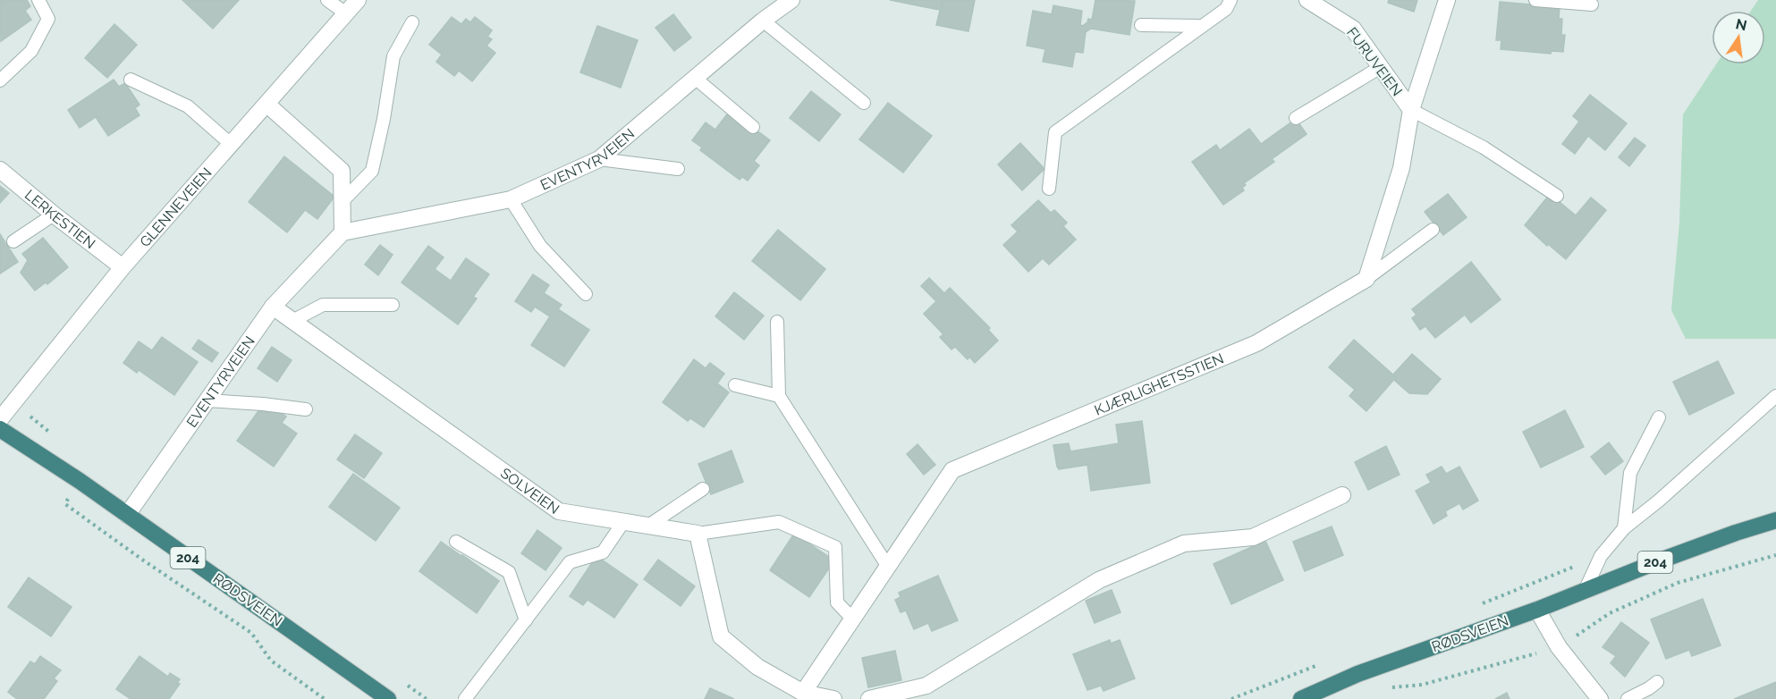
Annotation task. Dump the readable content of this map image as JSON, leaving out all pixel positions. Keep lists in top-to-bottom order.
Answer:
{
  "streets": {
    "highway": ["204", "RØDSVEIEN"],
    "street": [
      "FURUVEIEN",
      "EVENTYRVEIEN",
      "GLENNEVEIEN",
      "LERKESTIEN",
      "KJÆRLIGHETSSTIEN",
      "SOLVEIEN"
    ]
  },
  "crossings": [
    ["EVENTYRVEIEN", "SOLVEIEN"],
    ["EVENTYRVEIEN", "RØDSVEIEN"],
    ["GLENNEVEIEN", "LERKESTIEN"],
    ["204", "RØDSVEIEN"]
  ],
  "north": "top"
}
